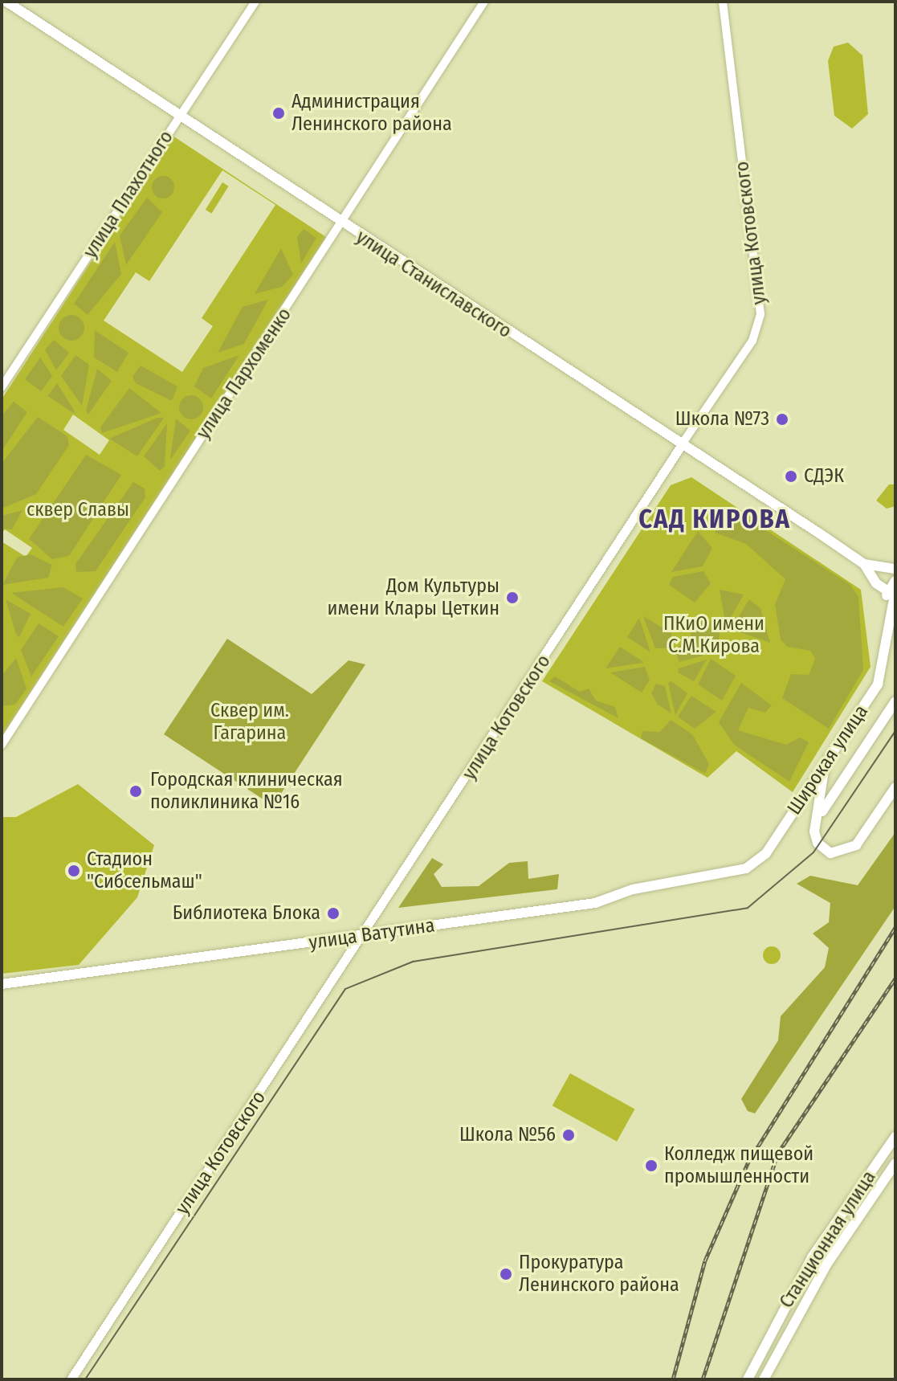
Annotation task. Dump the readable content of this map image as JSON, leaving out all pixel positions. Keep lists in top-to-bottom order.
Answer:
{
  "streets": {
    "main road": [
      "улица Котовского",
      "улица Станиславского",
      "Широкая улица",
      "улица Ватутина",
      "Станционная улица"
    ],
    "street": ["улица Плахотного", "улица Пархоменко"]
  },
  "crossings": [
    ["улица Плахотного", "улица Станиславского"],
    ["улица Котовского", "улица Станиславского"],
    ["улица Котовского", "улица Ватутина"],
    ["улица Станиславского", "улица Пархоменко"],
    ["Широкая улица", "улица Ватутина"]
  ],
  "districts": ["САД КИРОВА"],
  "parks": ["сквер Славы", "ПКиО имени С.М.Кирова", "Сквер им. Гагарина"],
  "places": [
    "Администрация Ленинского района",
    "Школа №73",
    "СДЭК",
    "Дом Культуры имени Клары Цеткин",
    "Городская клиническая поликлиника №16",
    "Стадион \"Сибсельмаш\"",
    "Библиотека Блока",
    "Школа №56",
    "Колледж пищевой промышленности",
    "Прокуратура Ленинского района"
  ]
}
